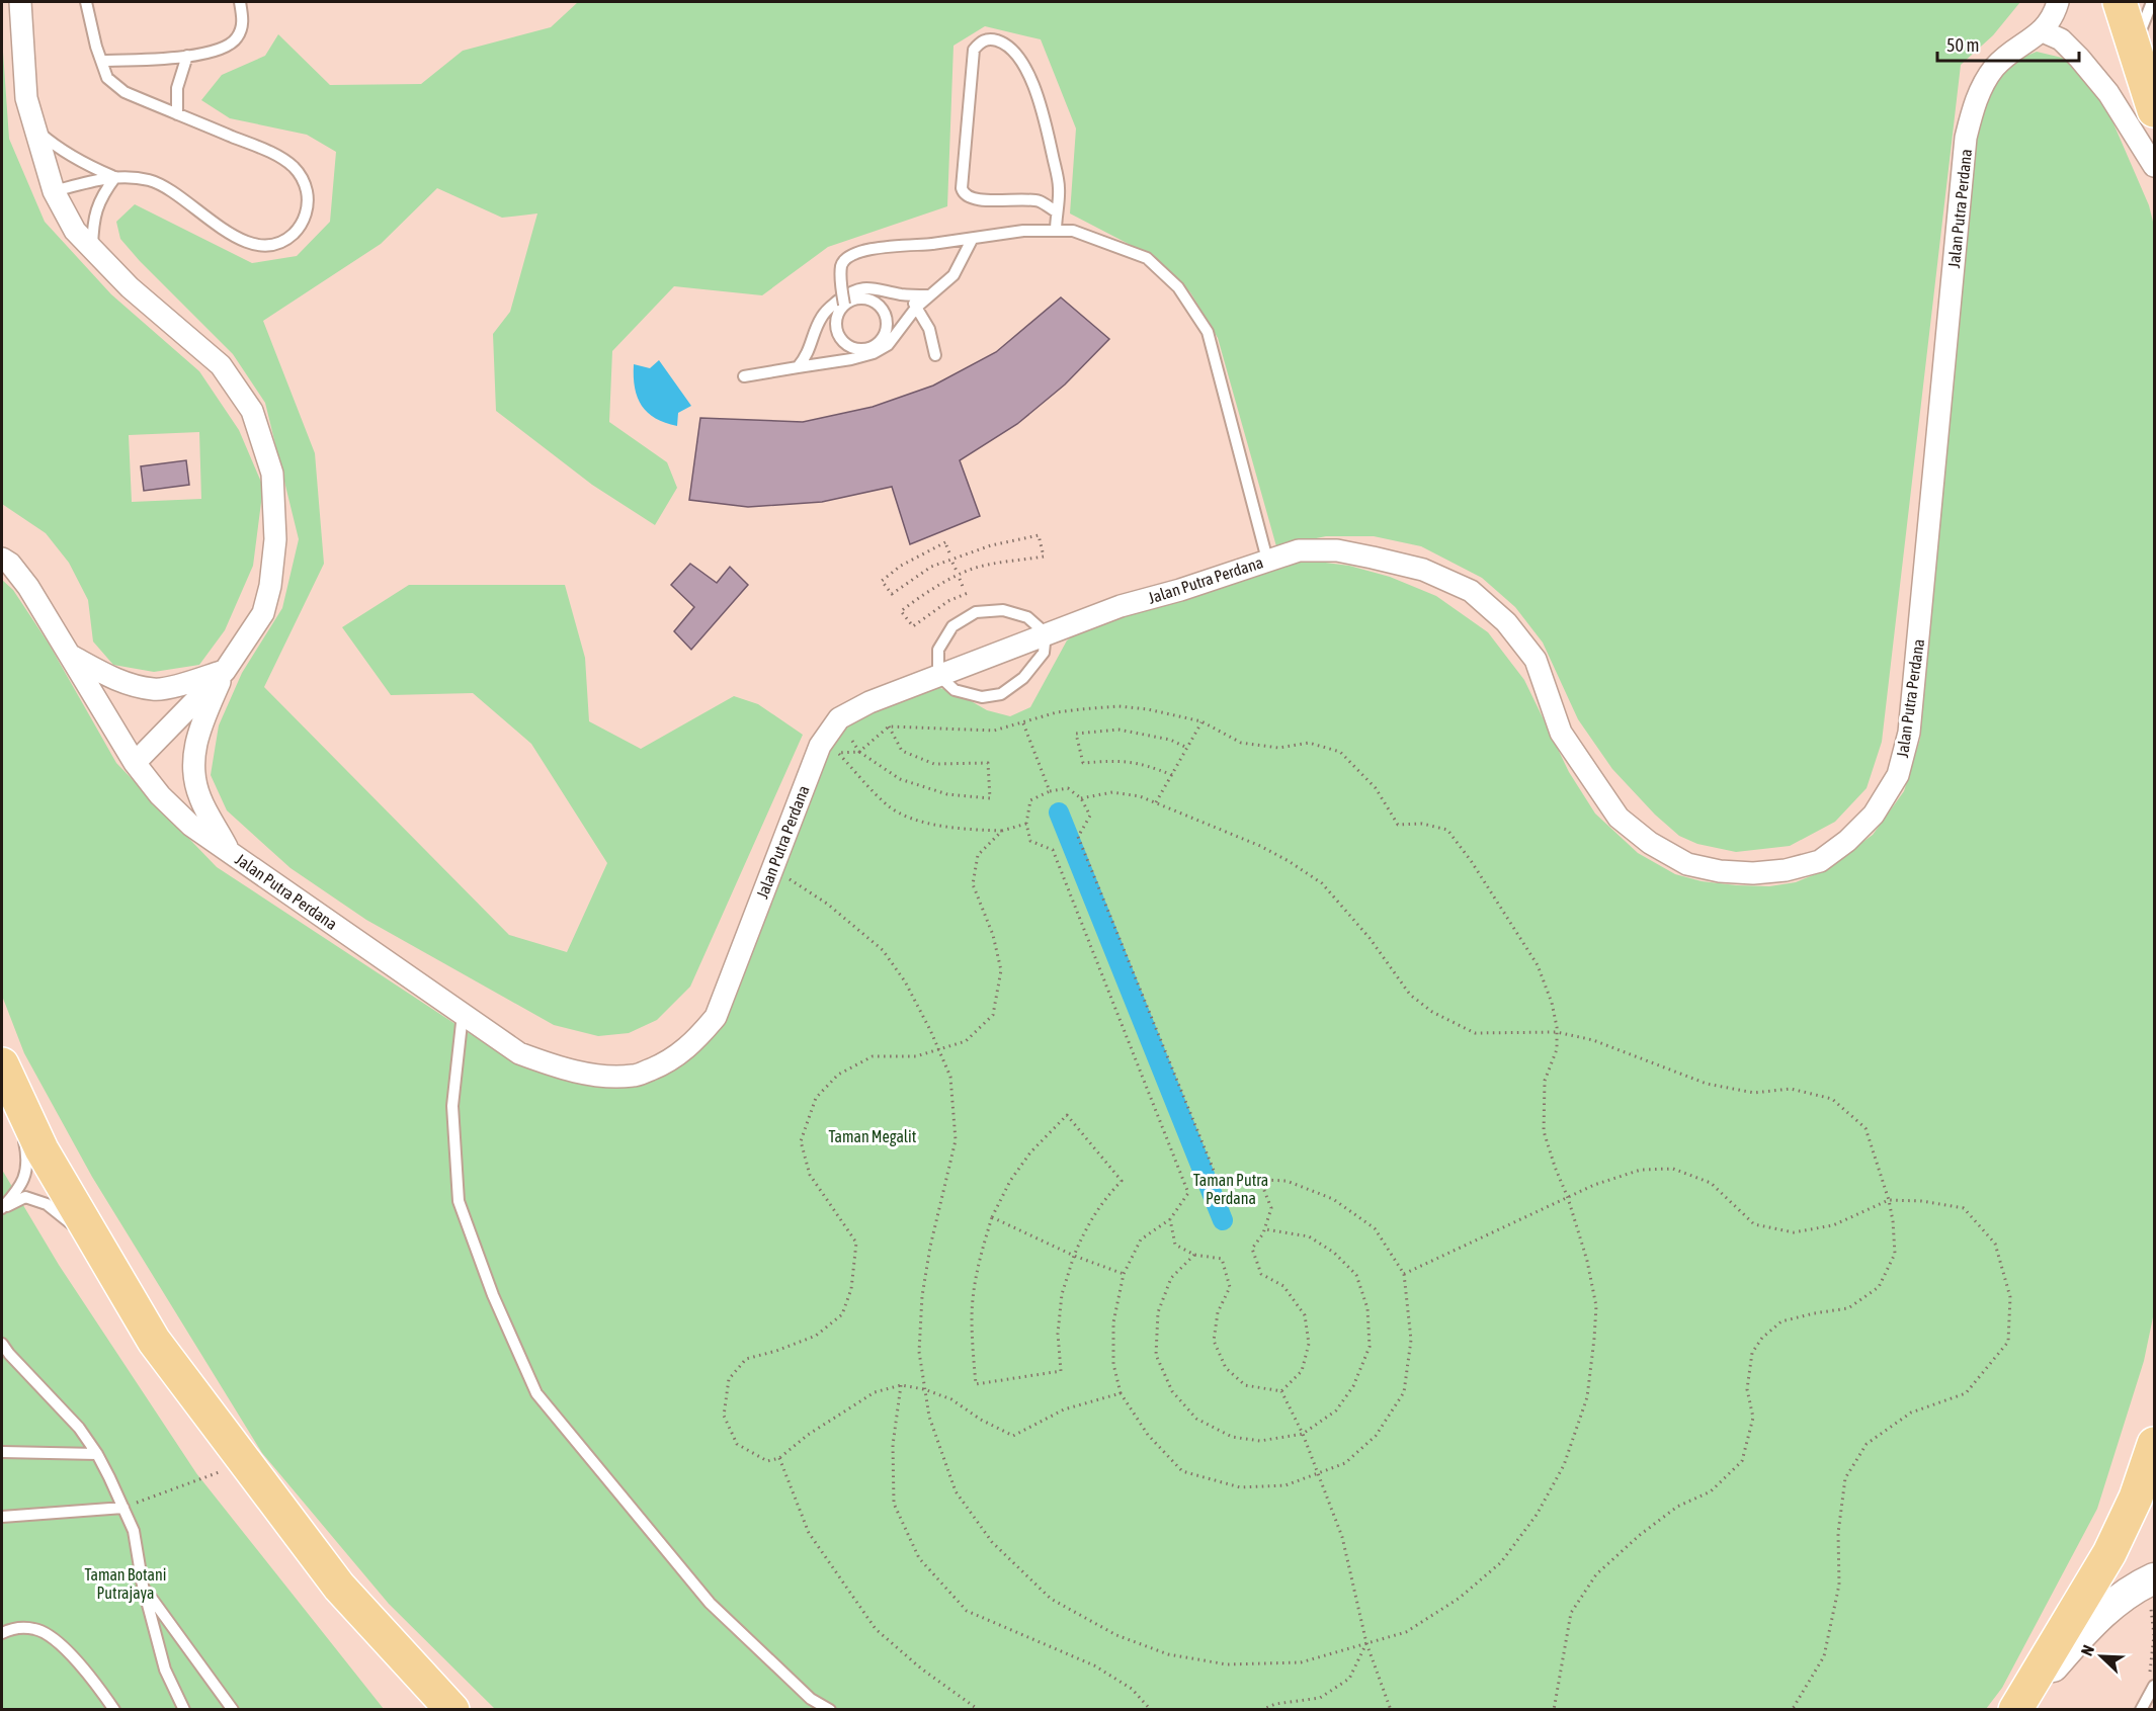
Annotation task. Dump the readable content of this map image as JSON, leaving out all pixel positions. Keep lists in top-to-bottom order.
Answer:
{
  "streets": {
    "street": ["Jalan Putra Perdana"]
  },
  "parks": ["Taman Megalit", "Taman Putra Perdana", "Taman Botani Putrajaya"],
  "scale_bar": "50 m",
  "north": "top left"
}
